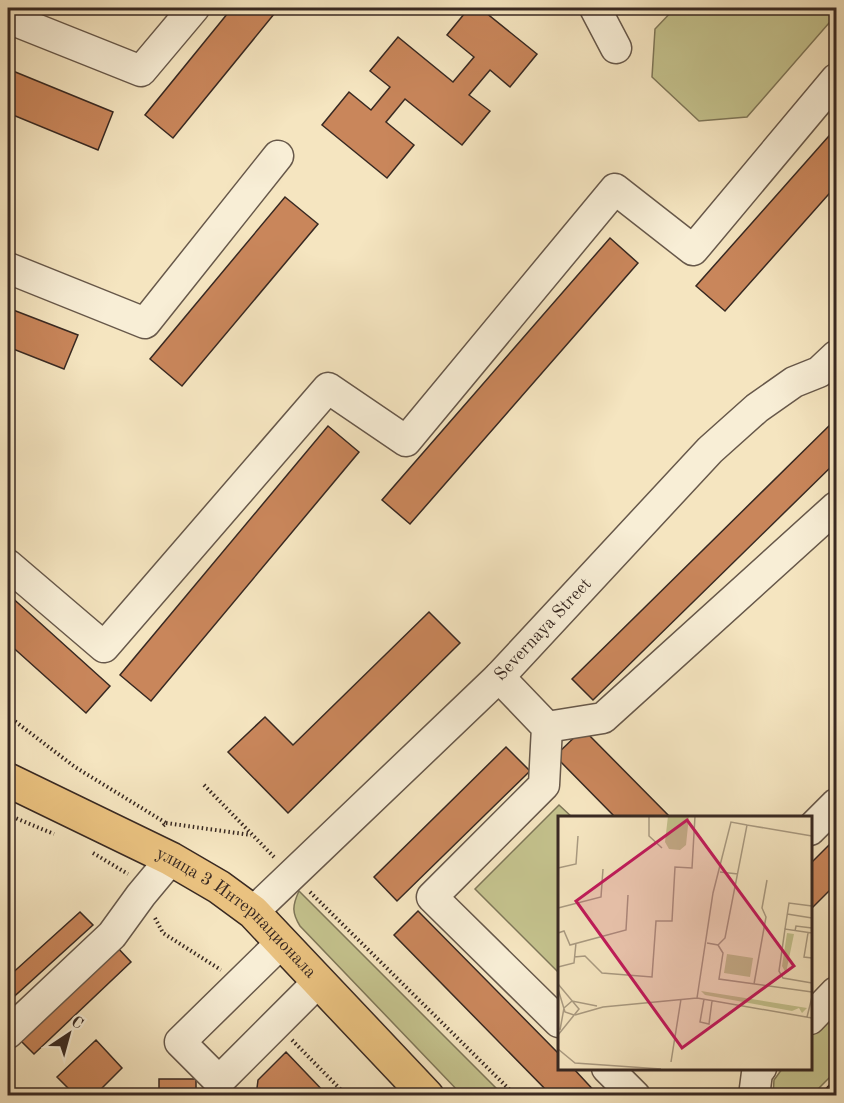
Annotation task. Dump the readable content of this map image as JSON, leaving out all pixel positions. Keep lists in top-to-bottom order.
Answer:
{
  "streets": {
    "main road": ["улица 3 Интернационала"],
    "street": ["Severnaya Street"]
  },
  "crossings": [
    ["Severnaya Street", "улица 3 Интернационала"]
  ],
  "north": "top right"
}
